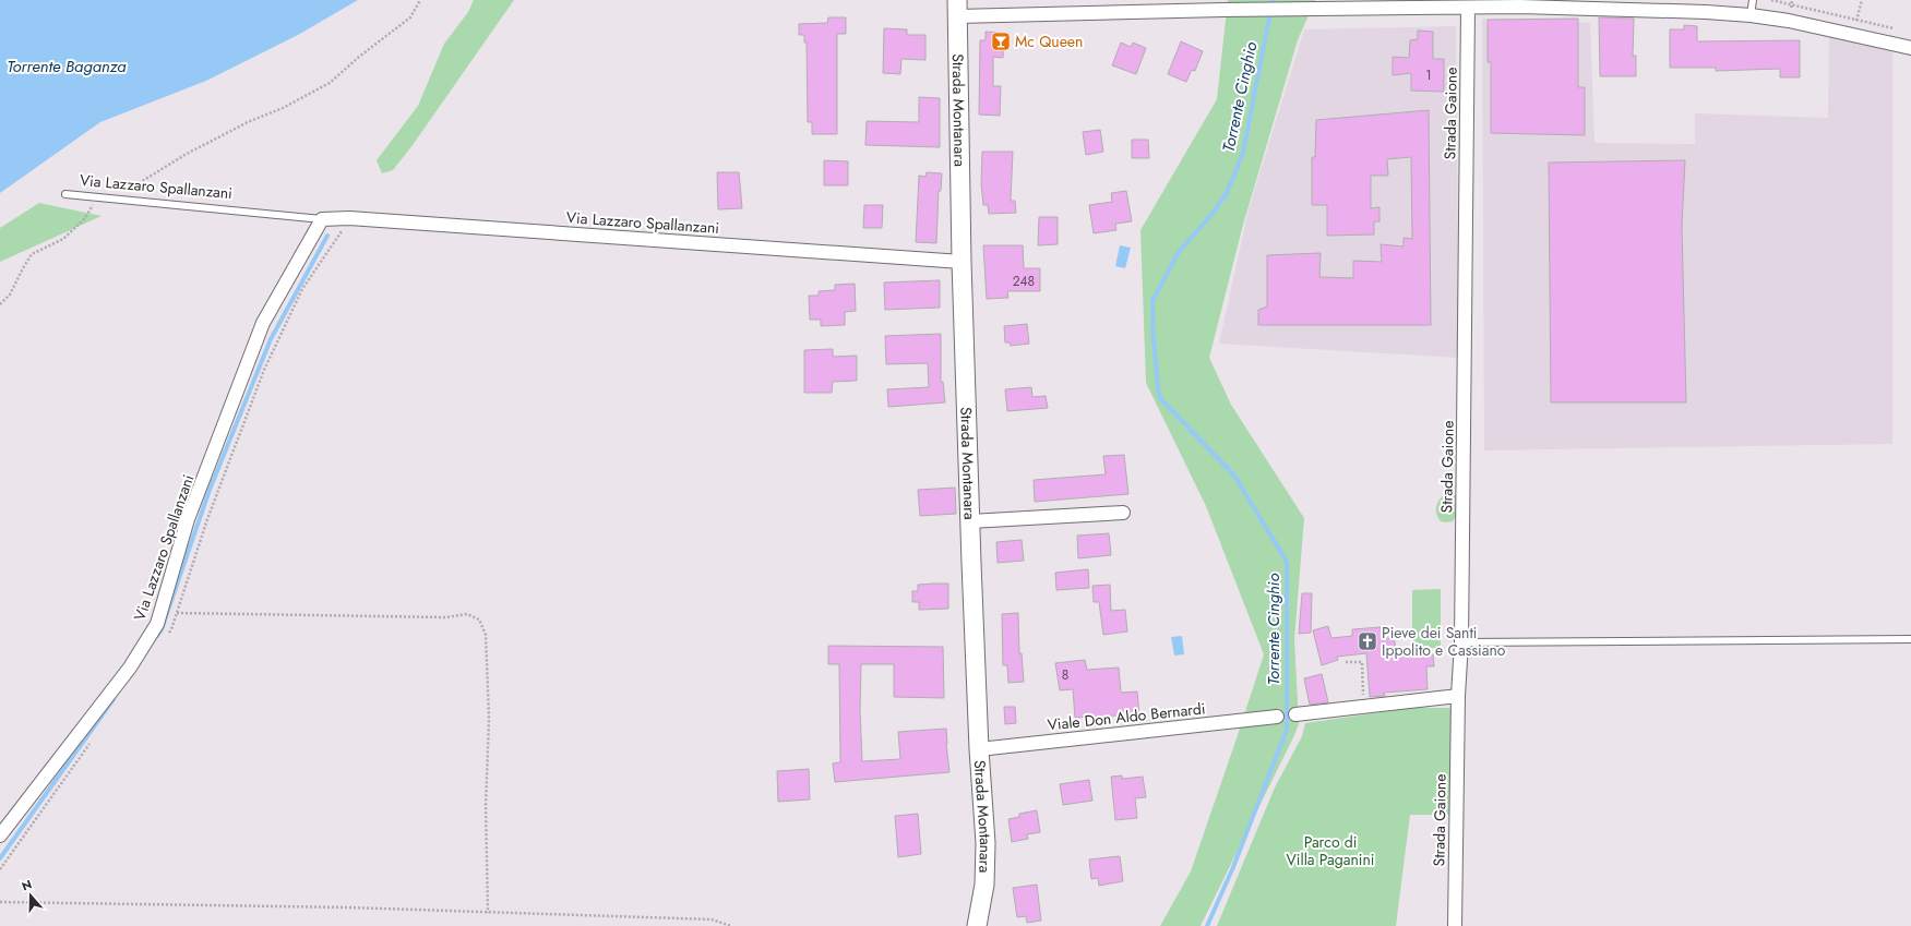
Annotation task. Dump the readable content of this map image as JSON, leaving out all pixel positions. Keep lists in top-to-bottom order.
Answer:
{
  "streets": {
    "main road": ["Strada Montanara"],
    "street": ["Strada Gaione", "Via Lazzaro Spallanzani", "Viale Don Aldo Bernardi"]
  },
  "crossings": [
    ["Strada Montanara", "Via Lazzaro Spallanzani"],
    ["Strada Montanara", "Viale Don Aldo Bernardi"]
  ],
  "water": ["Torrente Baganza", "Torrente Cinghio"],
  "parks": ["Parco di Villa Paganini"],
  "places": {
    "bar": ["Mc Queen"],
    "church": ["Pieve dei Santi Ippolito e Cassiano"]
  },
  "house_numbers": ["1", "248", "8"],
  "north": "top"
}
